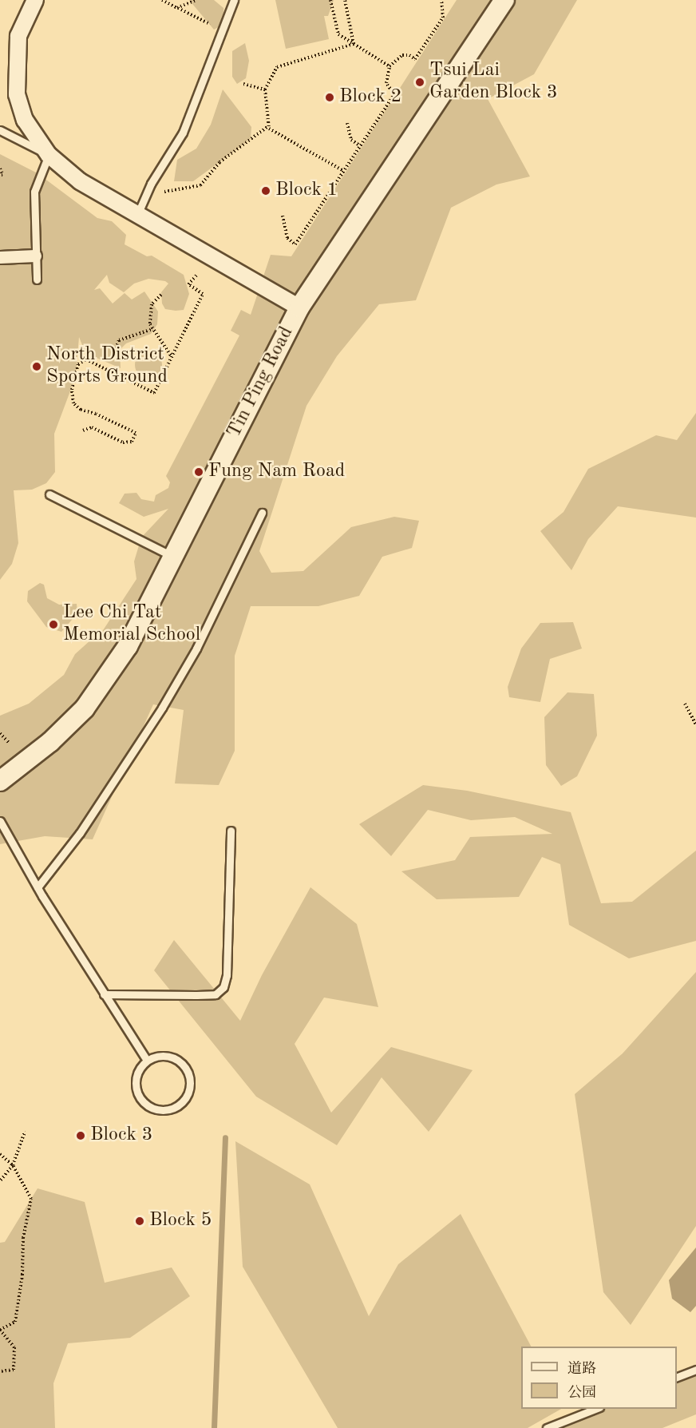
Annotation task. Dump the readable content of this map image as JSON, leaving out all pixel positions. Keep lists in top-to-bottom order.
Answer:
{
  "streets": {
    "street": ["Tin Ping Road"]
  },
  "places": [
    "Tsui Lai Garden Block 3",
    "Block 2",
    "Block 1",
    "North District Sports Ground",
    "Fung Nam Road",
    "Lee Chi Tat Memorial School",
    "Block 3",
    "Block 5"
  ],
  "legend": ["道路", "公园"]
}
